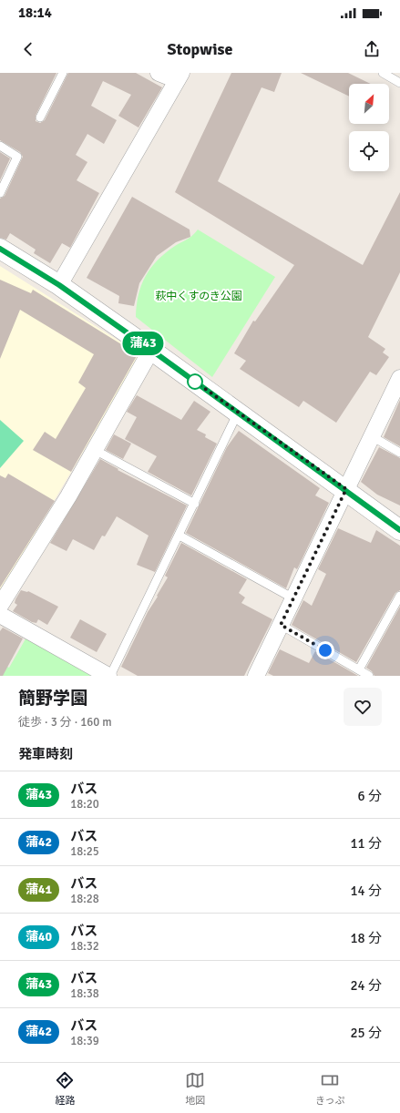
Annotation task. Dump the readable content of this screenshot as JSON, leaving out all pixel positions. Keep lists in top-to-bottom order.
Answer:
{
  "parks": ["萩中くすのき公園"],
  "lines": ["bus line 蒲43"],
  "north": "top right",
  "page": {
    "status": "18:14",
    "header": "Stopwise",
    "on_map": "蒲43",
    "heading": [
      ["簡野学園", "徒歩 · 3 分 · 160 m"],
      "発車時刻"
    ],
    "list": [
      {
        "mark": "蒲43",
        "name": "バス",
        "note": "18:20",
        "value": "6 分"
      },
      {
        "mark": "蒲42",
        "name": "バス",
        "note": "18:25",
        "value": "11 分"
      },
      {
        "mark": "蒲41",
        "name": "バス",
        "note": "18:28",
        "value": "14 分"
      },
      {
        "mark": "蒲40",
        "name": "バス",
        "note": "18:32",
        "value": "18 分"
      },
      {
        "mark": "蒲43",
        "name": "バス",
        "note": "18:38",
        "value": "24 分"
      },
      {
        "mark": "蒲42",
        "name": "バス",
        "note": "18:39",
        "value": "25 分"
      }
    ],
    "tabs": ["経路", "地図", "きっぷ"]
  }
}
